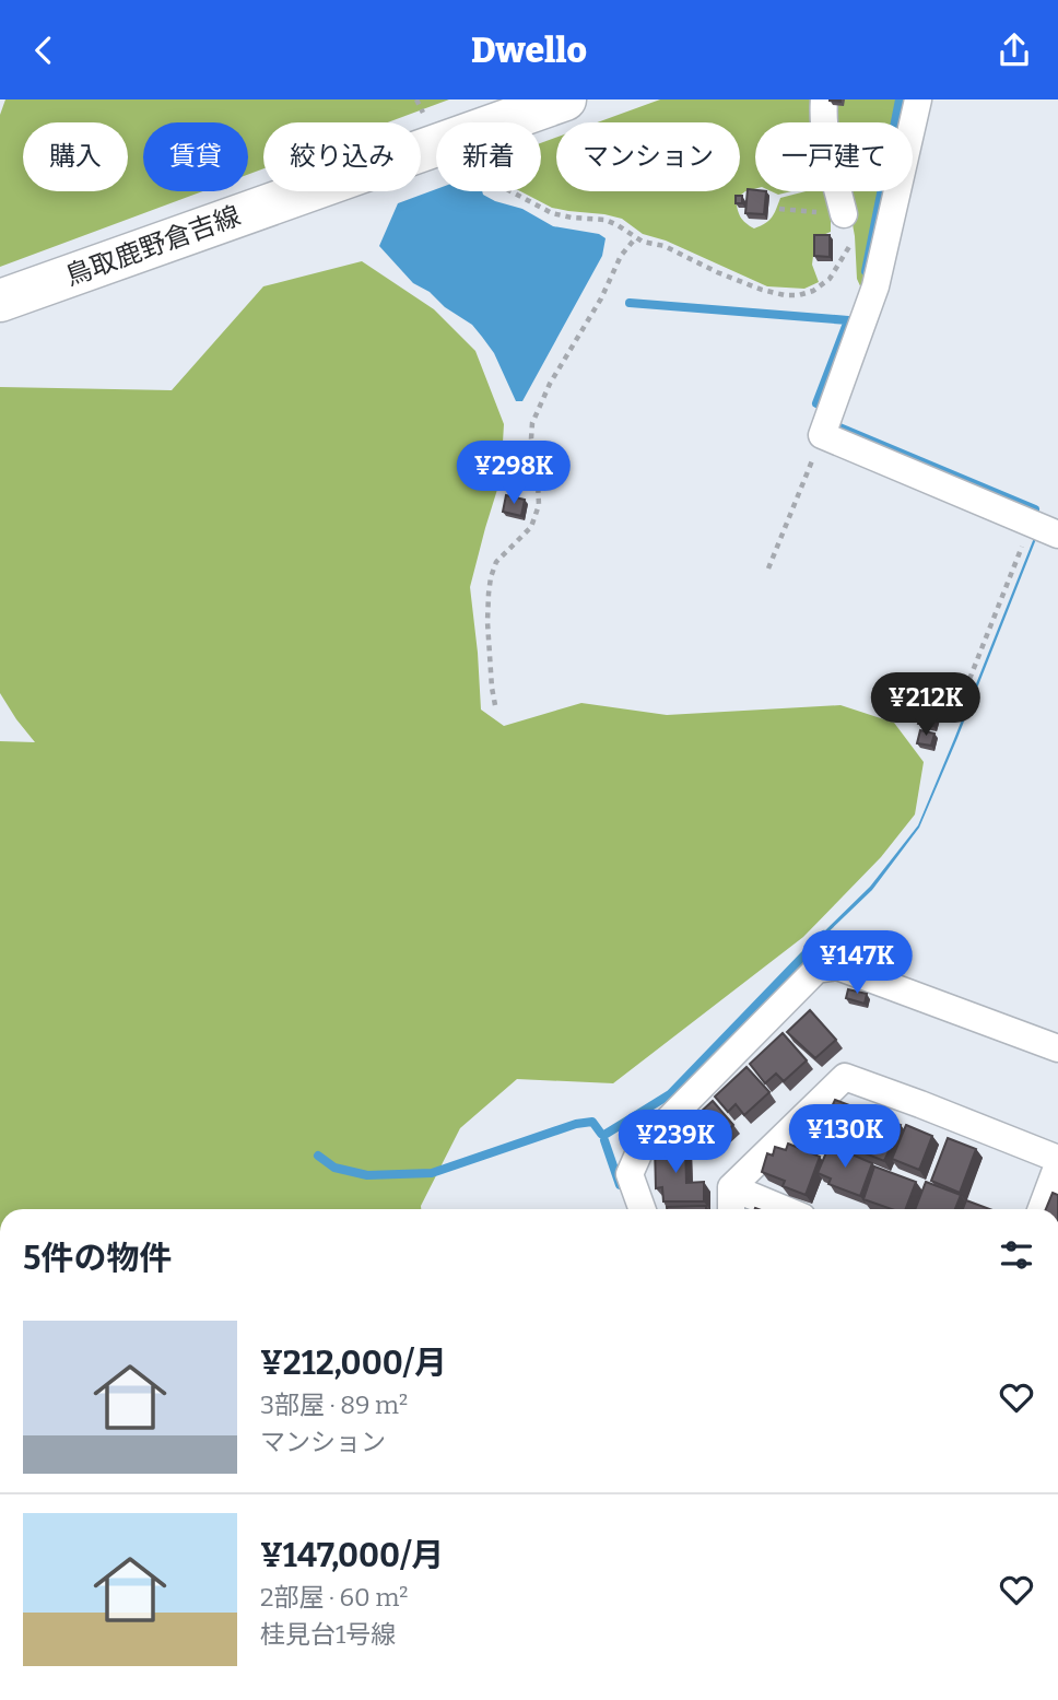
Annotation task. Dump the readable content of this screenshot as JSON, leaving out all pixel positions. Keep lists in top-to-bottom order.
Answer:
{
  "streets": {
    "main road": ["鳥取鹿野倉吉線"]
  },
  "page": {
    "header": "Dwello",
    "chip": [
      "購入",
      "賃貸",
      "絞り込み",
      "新着",
      "マンション",
      "一戸建て"
    ],
    "price": [
      "¥298K",
      "¥212K",
      "¥147K",
      "¥130K",
      "¥239K"
    ],
    "heading": "5件の物件",
    "list": [
      {
        "name": "¥212,000/月",
        "note": "3部屋 · 89 m² · マンション"
      },
      {
        "name": "¥147,000/月",
        "note": "2部屋 · 60 m² · 桂見台1号線"
      }
    ]
  }
}
